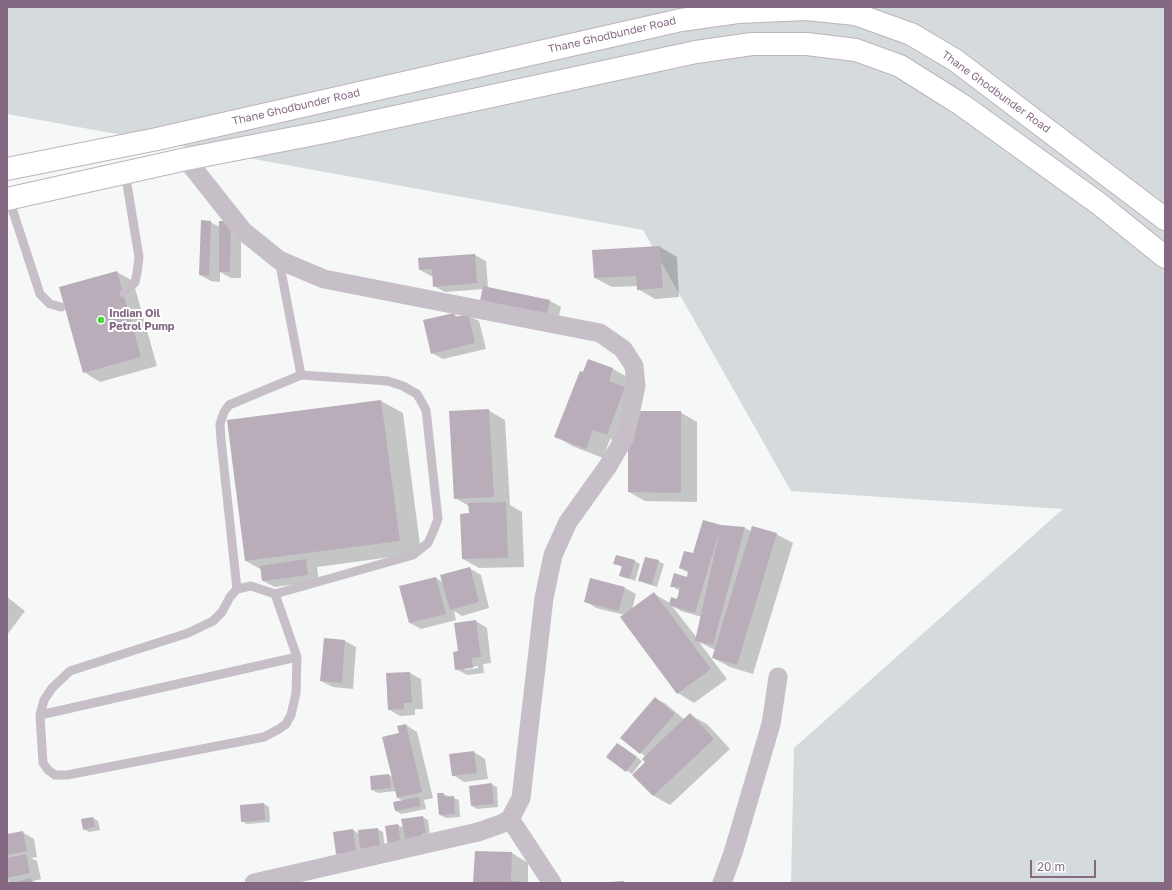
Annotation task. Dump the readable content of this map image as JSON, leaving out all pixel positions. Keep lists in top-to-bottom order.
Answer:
{
  "streets": {
    "main road": ["Thane Ghodbunder Road"]
  },
  "places": ["Indian Oil Petrol Pump"],
  "scale_bar": "20 m"
}
